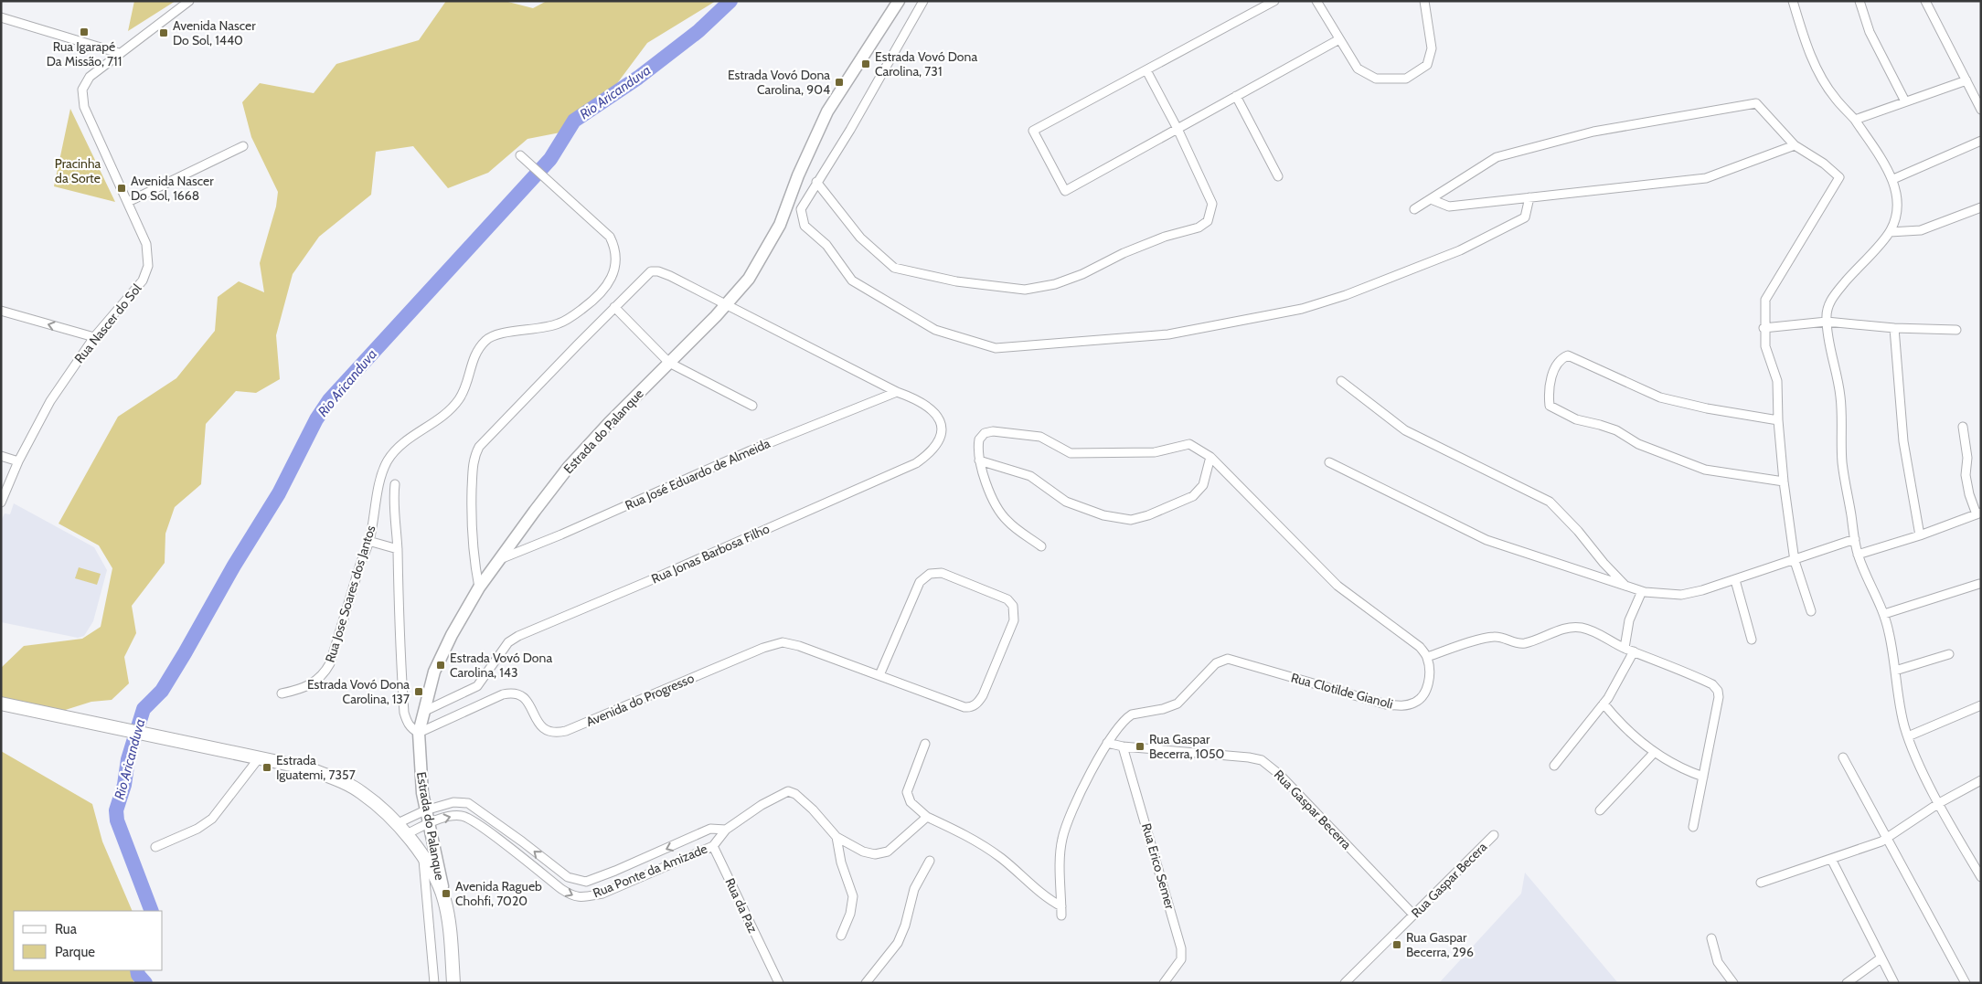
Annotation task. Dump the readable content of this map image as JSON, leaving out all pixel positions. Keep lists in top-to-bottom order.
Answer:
{
  "streets": {
    "street": [
      "Rua Nascer do Sol",
      "Estrada do Palanque",
      "Rua José Eduardo de Almeida",
      "Rua Jonas Barbosa Filho",
      "Rua Jose Soares dos Jantos",
      "Rua Clotilde Gianoli",
      "Avenida do Progresso",
      "Rua Gaspar Becerra",
      "Rua Erico Semer",
      "Rua Ponte da Amizade",
      "Rua Gaspar Becera",
      "Rua da Paz"
    ]
  },
  "crossings": [
    ["Estrada do Palanque", "Rua José Eduardo de Almeida"],
    ["Estrada do Palanque", "Rua Jonas Barbosa Filho"],
    ["Estrada do Palanque", "Avenida do Progresso"],
    ["Estrada do Palanque", "Rua Ponte da Amizade"],
    ["Rua José Eduardo de Almeida", "Rua Jonas Barbosa Filho"],
    ["Rua Clotilde Gianoli", "Rua Gaspar Becerra"],
    ["Rua Gaspar Becerra", "Rua Erico Semer"],
    ["Rua Gaspar Becerra", "Rua Gaspar Becera"],
    ["Rua Ponte da Amizade", "Rua da Paz"]
  ],
  "water": ["Rio Aricanduva"],
  "parks": ["Pracinha da Sorte"],
  "places": {
    "transit": [
      "Rua Igarapé Da Missão, 711",
      "Avenida Nascer Do Sol, 1440",
      "Estrada Vovó Dona Carolina, 731",
      "Estrada Vovó Dona Carolina, 904",
      "Avenida Nascer Do Sol, 1668",
      "Estrada Vovó Dona Carolina, 143",
      "Estrada Vovó Dona Carolina, 137",
      "Rua Gaspar Becerra, 1050",
      "Estrada Iguatemi, 7357",
      "Avenida Ragueb Chohfi, 7020",
      "Rua Gaspar Becerra, 296"
    ]
  },
  "legend": ["Rua", "Parque"]
}
